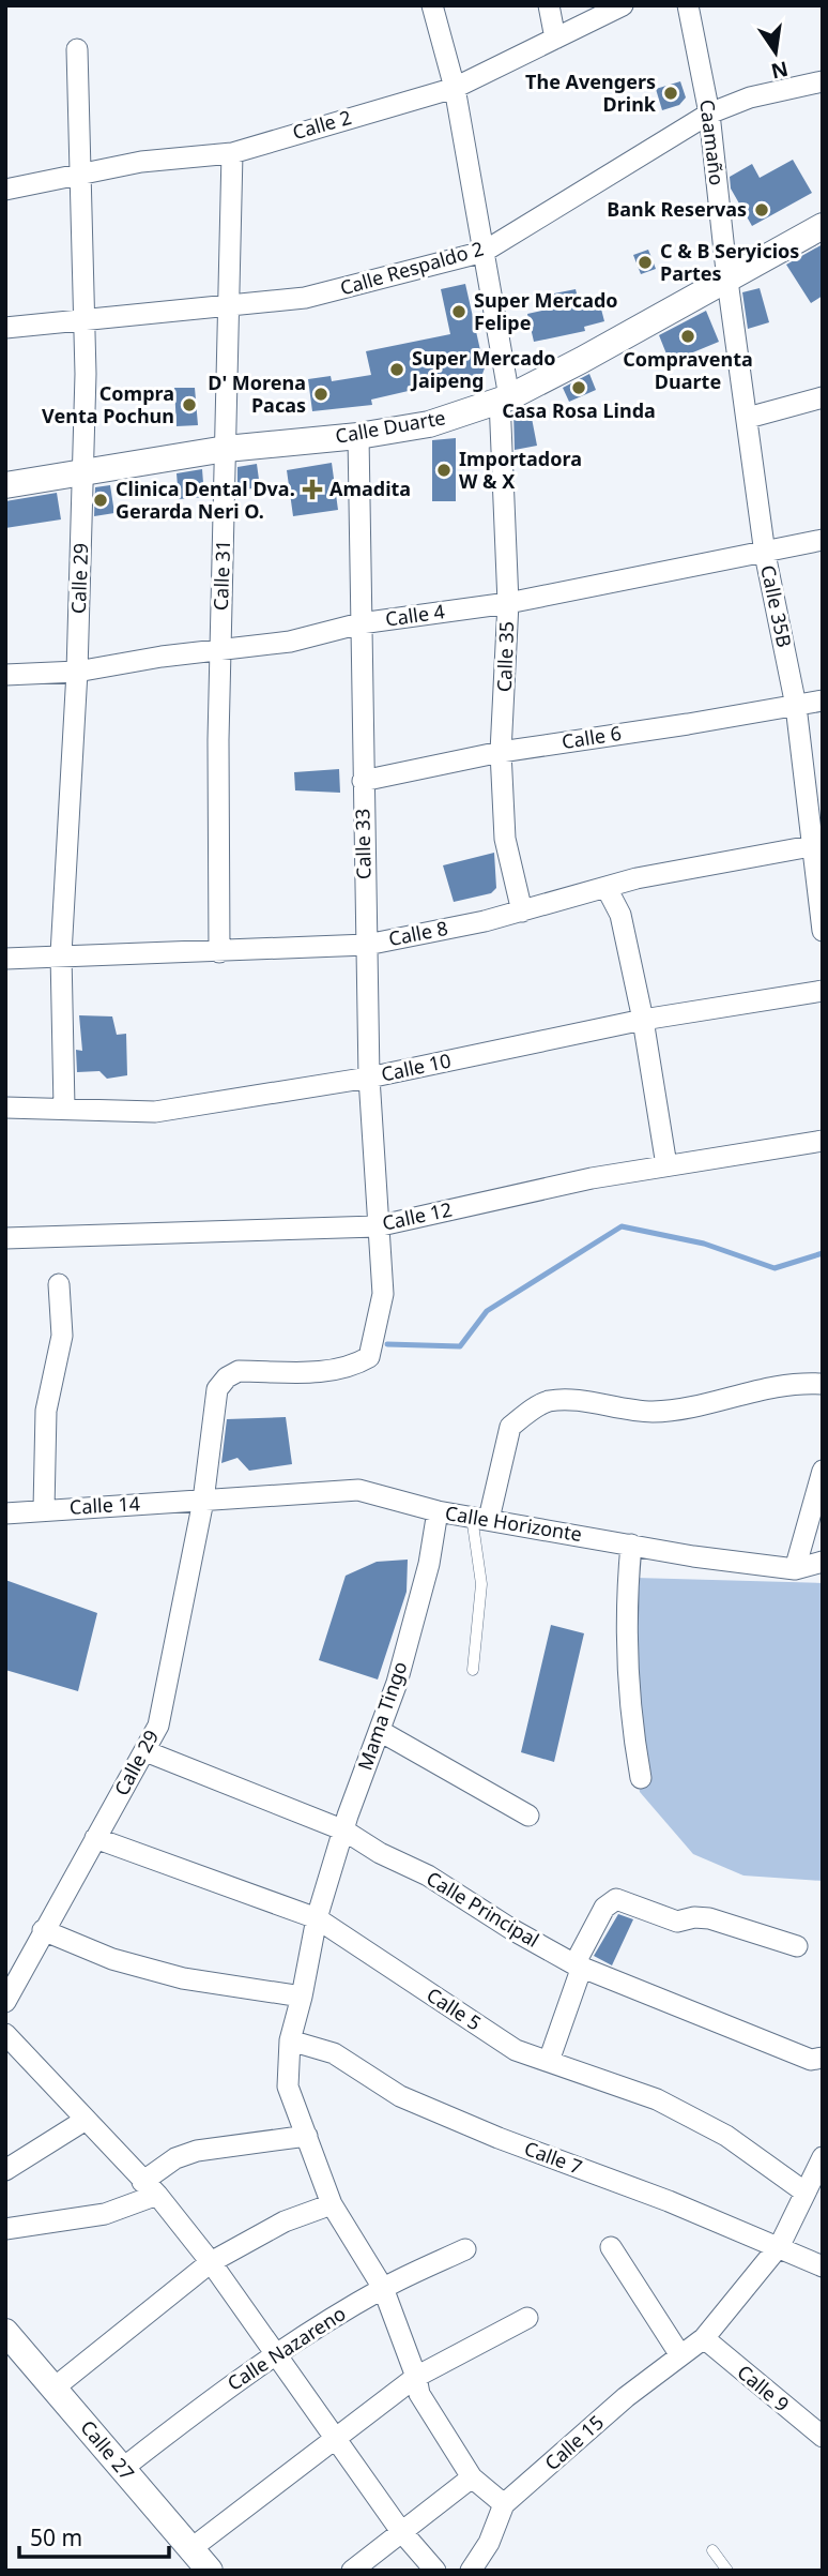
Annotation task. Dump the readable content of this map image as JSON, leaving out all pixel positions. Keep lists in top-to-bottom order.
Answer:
{
  "streets": {
    "street": [
      "Calle 2",
      "Caamaño",
      "Calle Respaldo 2",
      "Calle Duarte",
      "Calle 31",
      "Calle 29",
      "Calle 35B",
      "Calle 4",
      "Calle 35",
      "Calle 6",
      "Calle 33",
      "Calle 8",
      "Calle 10",
      "Calle 12",
      "Calle 14",
      "Calle Horizonte",
      "Mama Tingo",
      "Calle Principal",
      "Calle 5",
      "Calle 7",
      "Calle Nazareno",
      "Calle 9",
      "Calle 15",
      "Calle 27"
    ]
  },
  "crossings": [
    ["Calle 2", "Calle 31"],
    ["Calle 2", "Calle 29"],
    ["Calle 2", "Calle 35"],
    ["Caamaño", "Calle Respaldo 2"],
    ["Caamaño", "Calle Duarte"],
    ["Caamaño", "Calle 35B"],
    ["Calle Respaldo 2", "Calle 31"],
    ["Calle Respaldo 2", "Calle 29"],
    ["Calle Respaldo 2", "Calle 35"],
    ["Calle Duarte", "Calle 31"],
    ["Calle Duarte", "Calle 29"],
    ["Calle Duarte", "Calle 35B"],
    ["Calle Duarte", "Calle 35"],
    ["Calle Duarte", "Calle 33"],
    ["Calle 31", "Calle 4"],
    ["Calle 31", "Calle 8"],
    ["Calle 29", "Calle 4"],
    ["Calle 29", "Calle 33"],
    ["Calle 29", "Calle 8"],
    ["Calle 29", "Calle 10"],
    ["Calle 29", "Calle 14"],
    ["Calle 29", "Calle Horizonte"],
    ["Calle 29", "Calle Principal"],
    ["Calle 29", "Calle 5"],
    ["Calle 35B", "Calle 4"],
    ["Calle 35B", "Calle 6"],
    ["Calle 35B", "Calle 8"],
    ["Calle 4", "Calle 35"],
    ["Calle 4", "Calle 33"],
    ["Calle 35", "Calle 6"],
    ["Calle 35", "Calle 8"],
    ["Calle 6", "Calle 33"],
    ["Calle 33", "Calle 8"],
    ["Calle 33", "Calle 10"],
    ["Calle 33", "Calle 12"],
    ["Calle 14", "Calle Horizonte"],
    ["Calle Horizonte", "Mama Tingo"],
    ["Mama Tingo", "Calle Principal"],
    ["Mama Tingo", "Calle 5"],
    ["Mama Tingo", "Calle 7"],
    ["Mama Tingo", "Calle Nazareno"],
    ["Mama Tingo", "Calle 15"],
    ["Calle 5", "Calle 15"],
    ["Calle 7", "Calle 15"],
    ["Calle Nazareno", "Calle 27"],
    ["Calle 9", "Calle 15"]
  ],
  "places": {
    "other": [
      "The Avengers Drink",
      "Bank Reservas",
      "C & B Seryicios Partes",
      "Super Mercado Felipe",
      "Compraventa Duarte",
      "Super Mercado Jaipeng",
      "Casa Rosa Linda",
      "D' Morena Pacas",
      "Compra Venta Pochun",
      "Importadora W & X",
      "Clinica Dental Dva. Gerarda Neri O."
    ],
    "health": ["Amadita"]
  },
  "scale_bar": "50 m",
  "north": "bottom"
}
